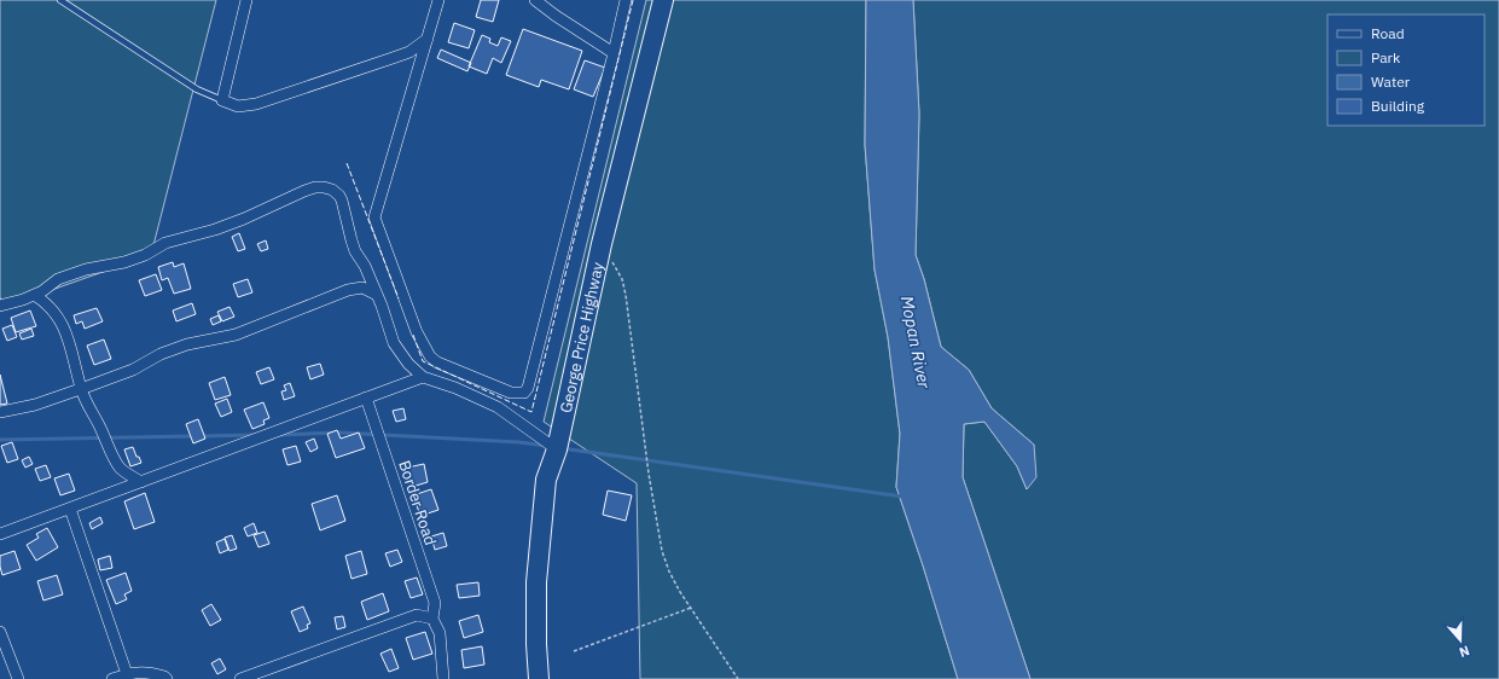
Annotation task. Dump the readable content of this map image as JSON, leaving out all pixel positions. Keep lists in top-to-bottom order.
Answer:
{
  "streets": {
    "highway": ["George Price Highway"],
    "street": ["Border Road"]
  },
  "water": ["Mopan River"],
  "legend": [
    "Road",
    "Park",
    "Water",
    "Building"
  ],
  "north": "bottom"
}
